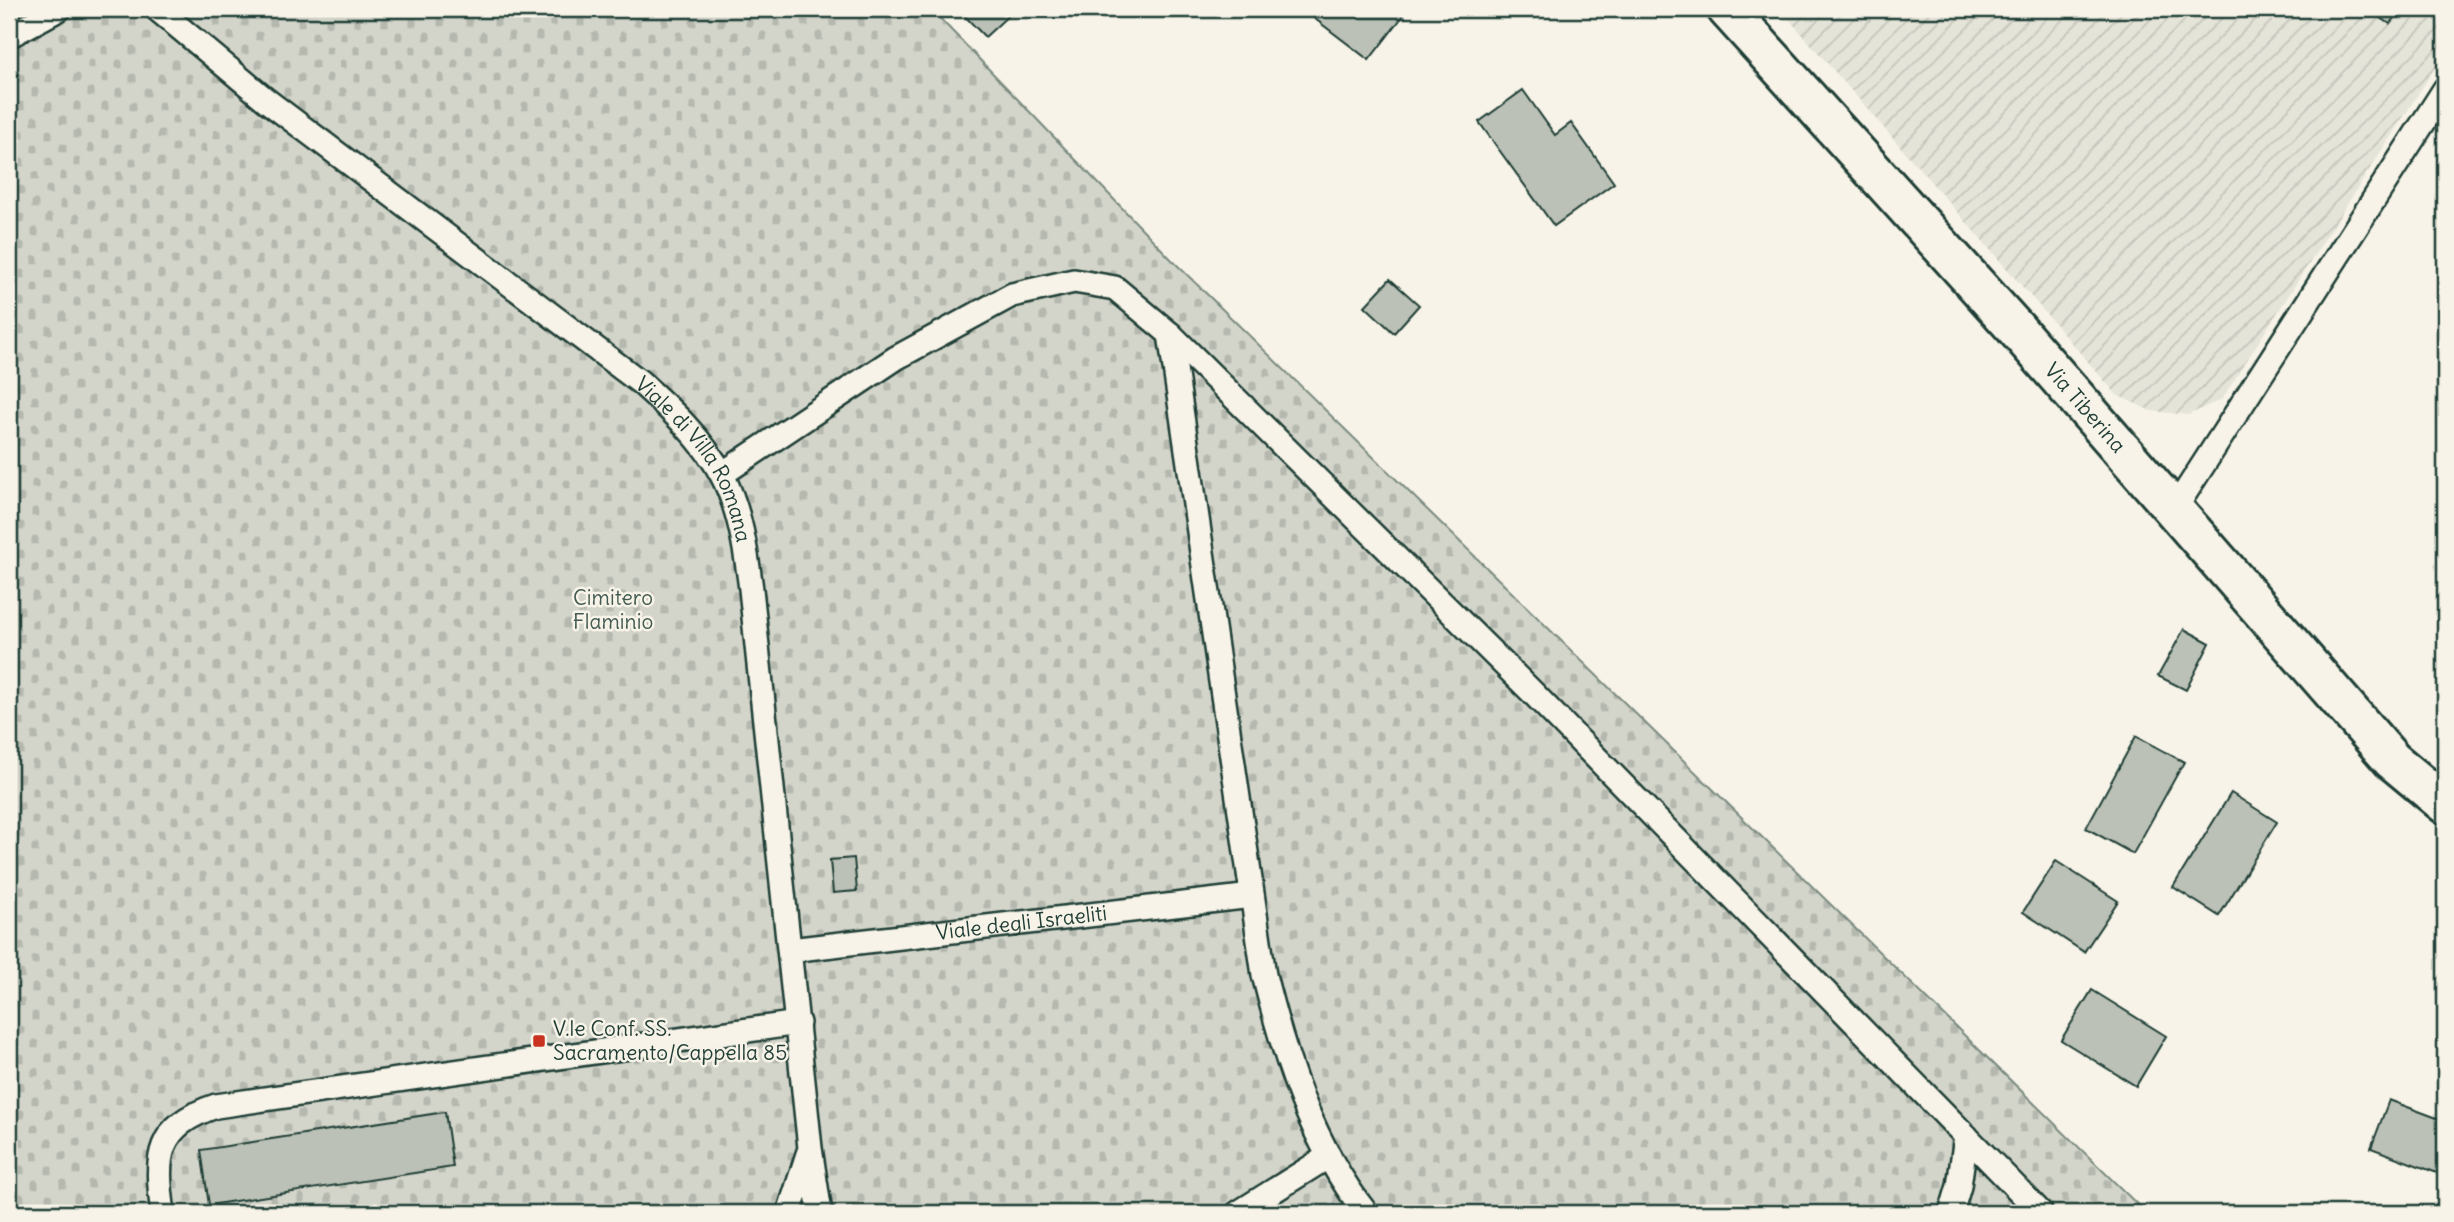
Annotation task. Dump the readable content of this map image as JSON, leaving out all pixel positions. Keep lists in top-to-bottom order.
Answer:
{
  "streets": {
    "main road": ["Via Tiberina"],
    "lane": ["Viale di Villa Romana", "Viale degli Israeliti"]
  },
  "crossings": [
    ["Viale di Villa Romana", "Viale degli Israeliti"]
  ],
  "parks": ["Cimitero Flaminio"],
  "places": {
    "transit": ["V.le Conf. SS. Sacramento/Cappella 85"]
  }
}
